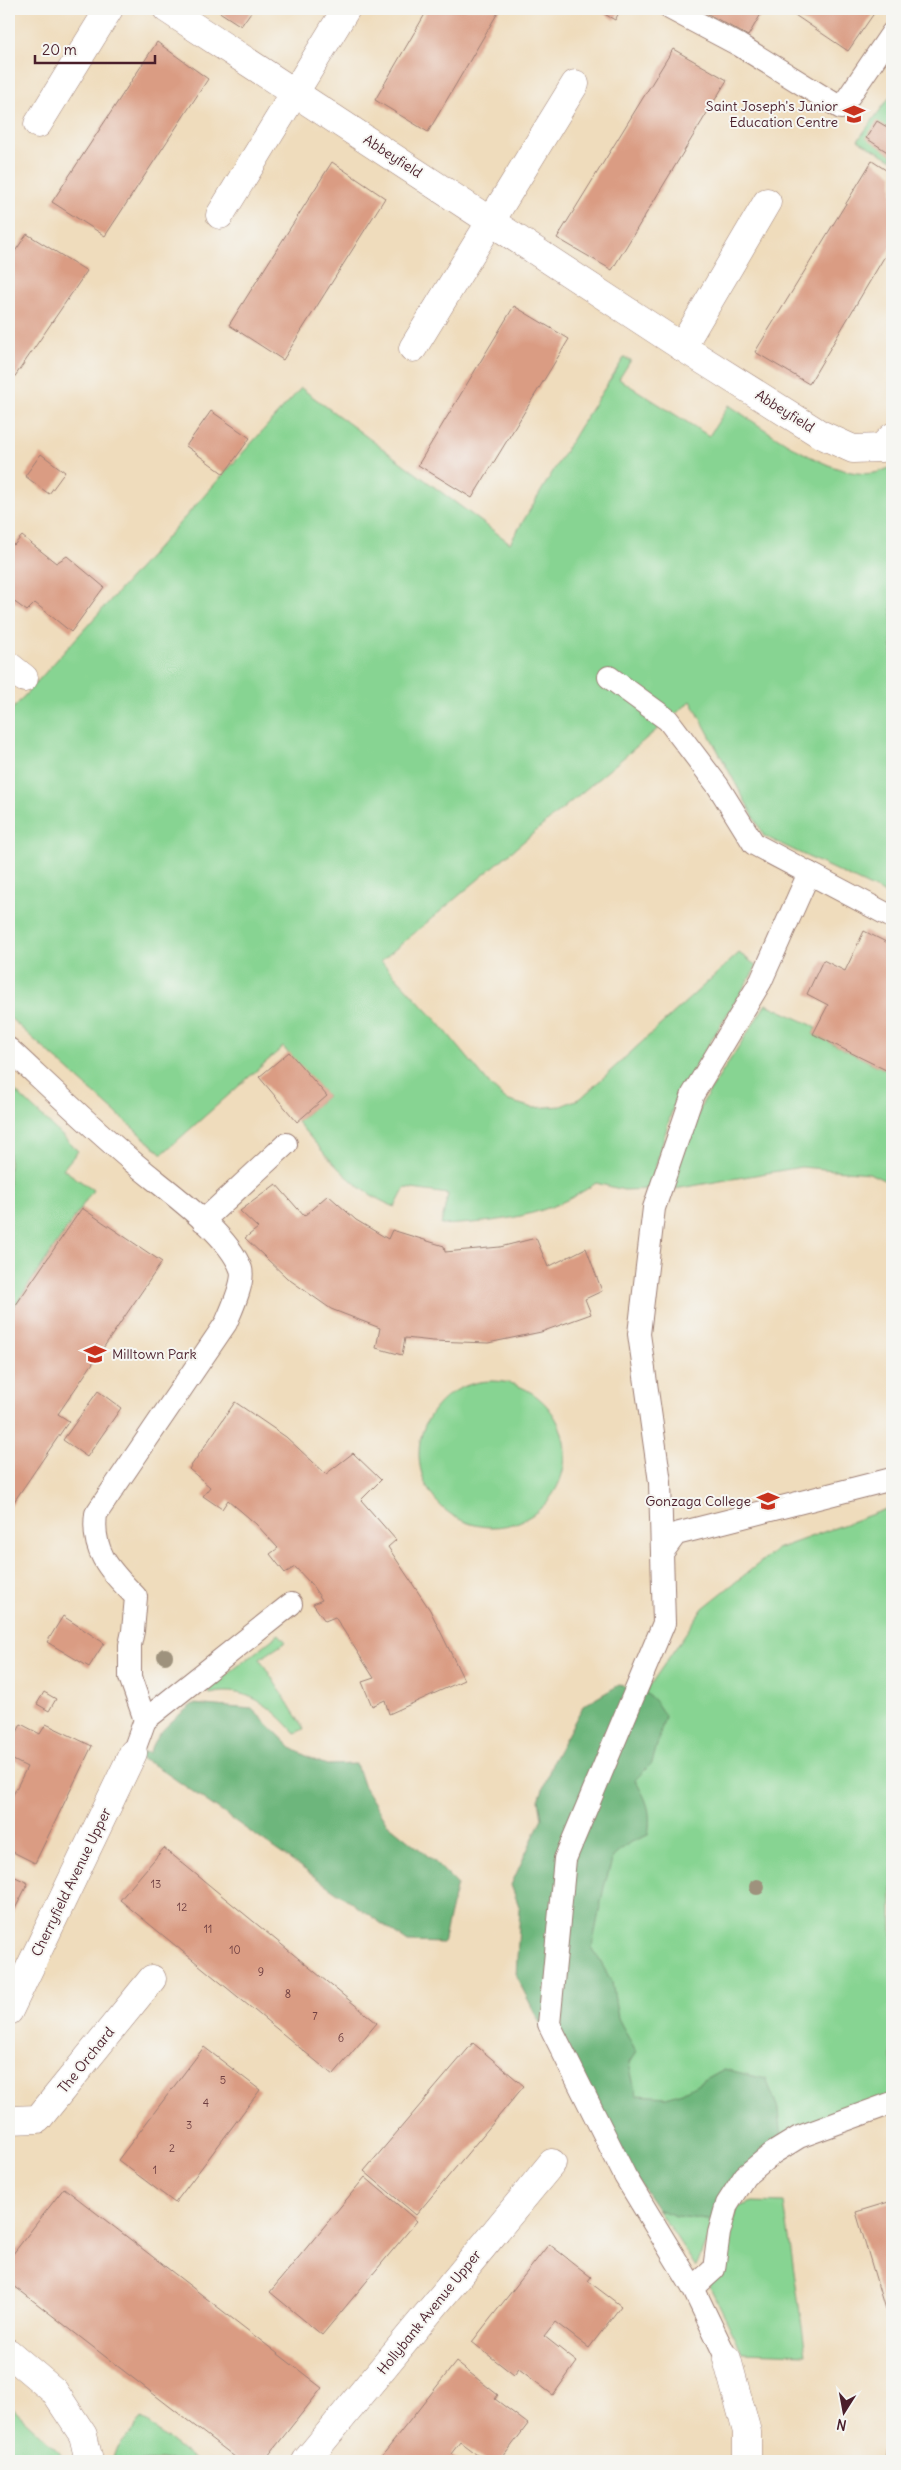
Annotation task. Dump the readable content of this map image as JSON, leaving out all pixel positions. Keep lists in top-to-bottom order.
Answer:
{
  "streets": {
    "street": [
      "Abbeyfield",
      "Cherryfield Avenue Upper",
      "The Orchard",
      "Hollybank Avenue Upper"
    ]
  },
  "places": {
    "school or university": ["Saint Joseph's Junior Education Centre", "Milltown Park", "Gonzaga College"]
  },
  "house_numbers": [
    "13",
    "12",
    "11",
    "10",
    "9",
    "8",
    "7",
    "6",
    "5",
    "4",
    "3",
    "2",
    "1"
  ],
  "scale_bar": "20 m",
  "north": "bottom"
}
